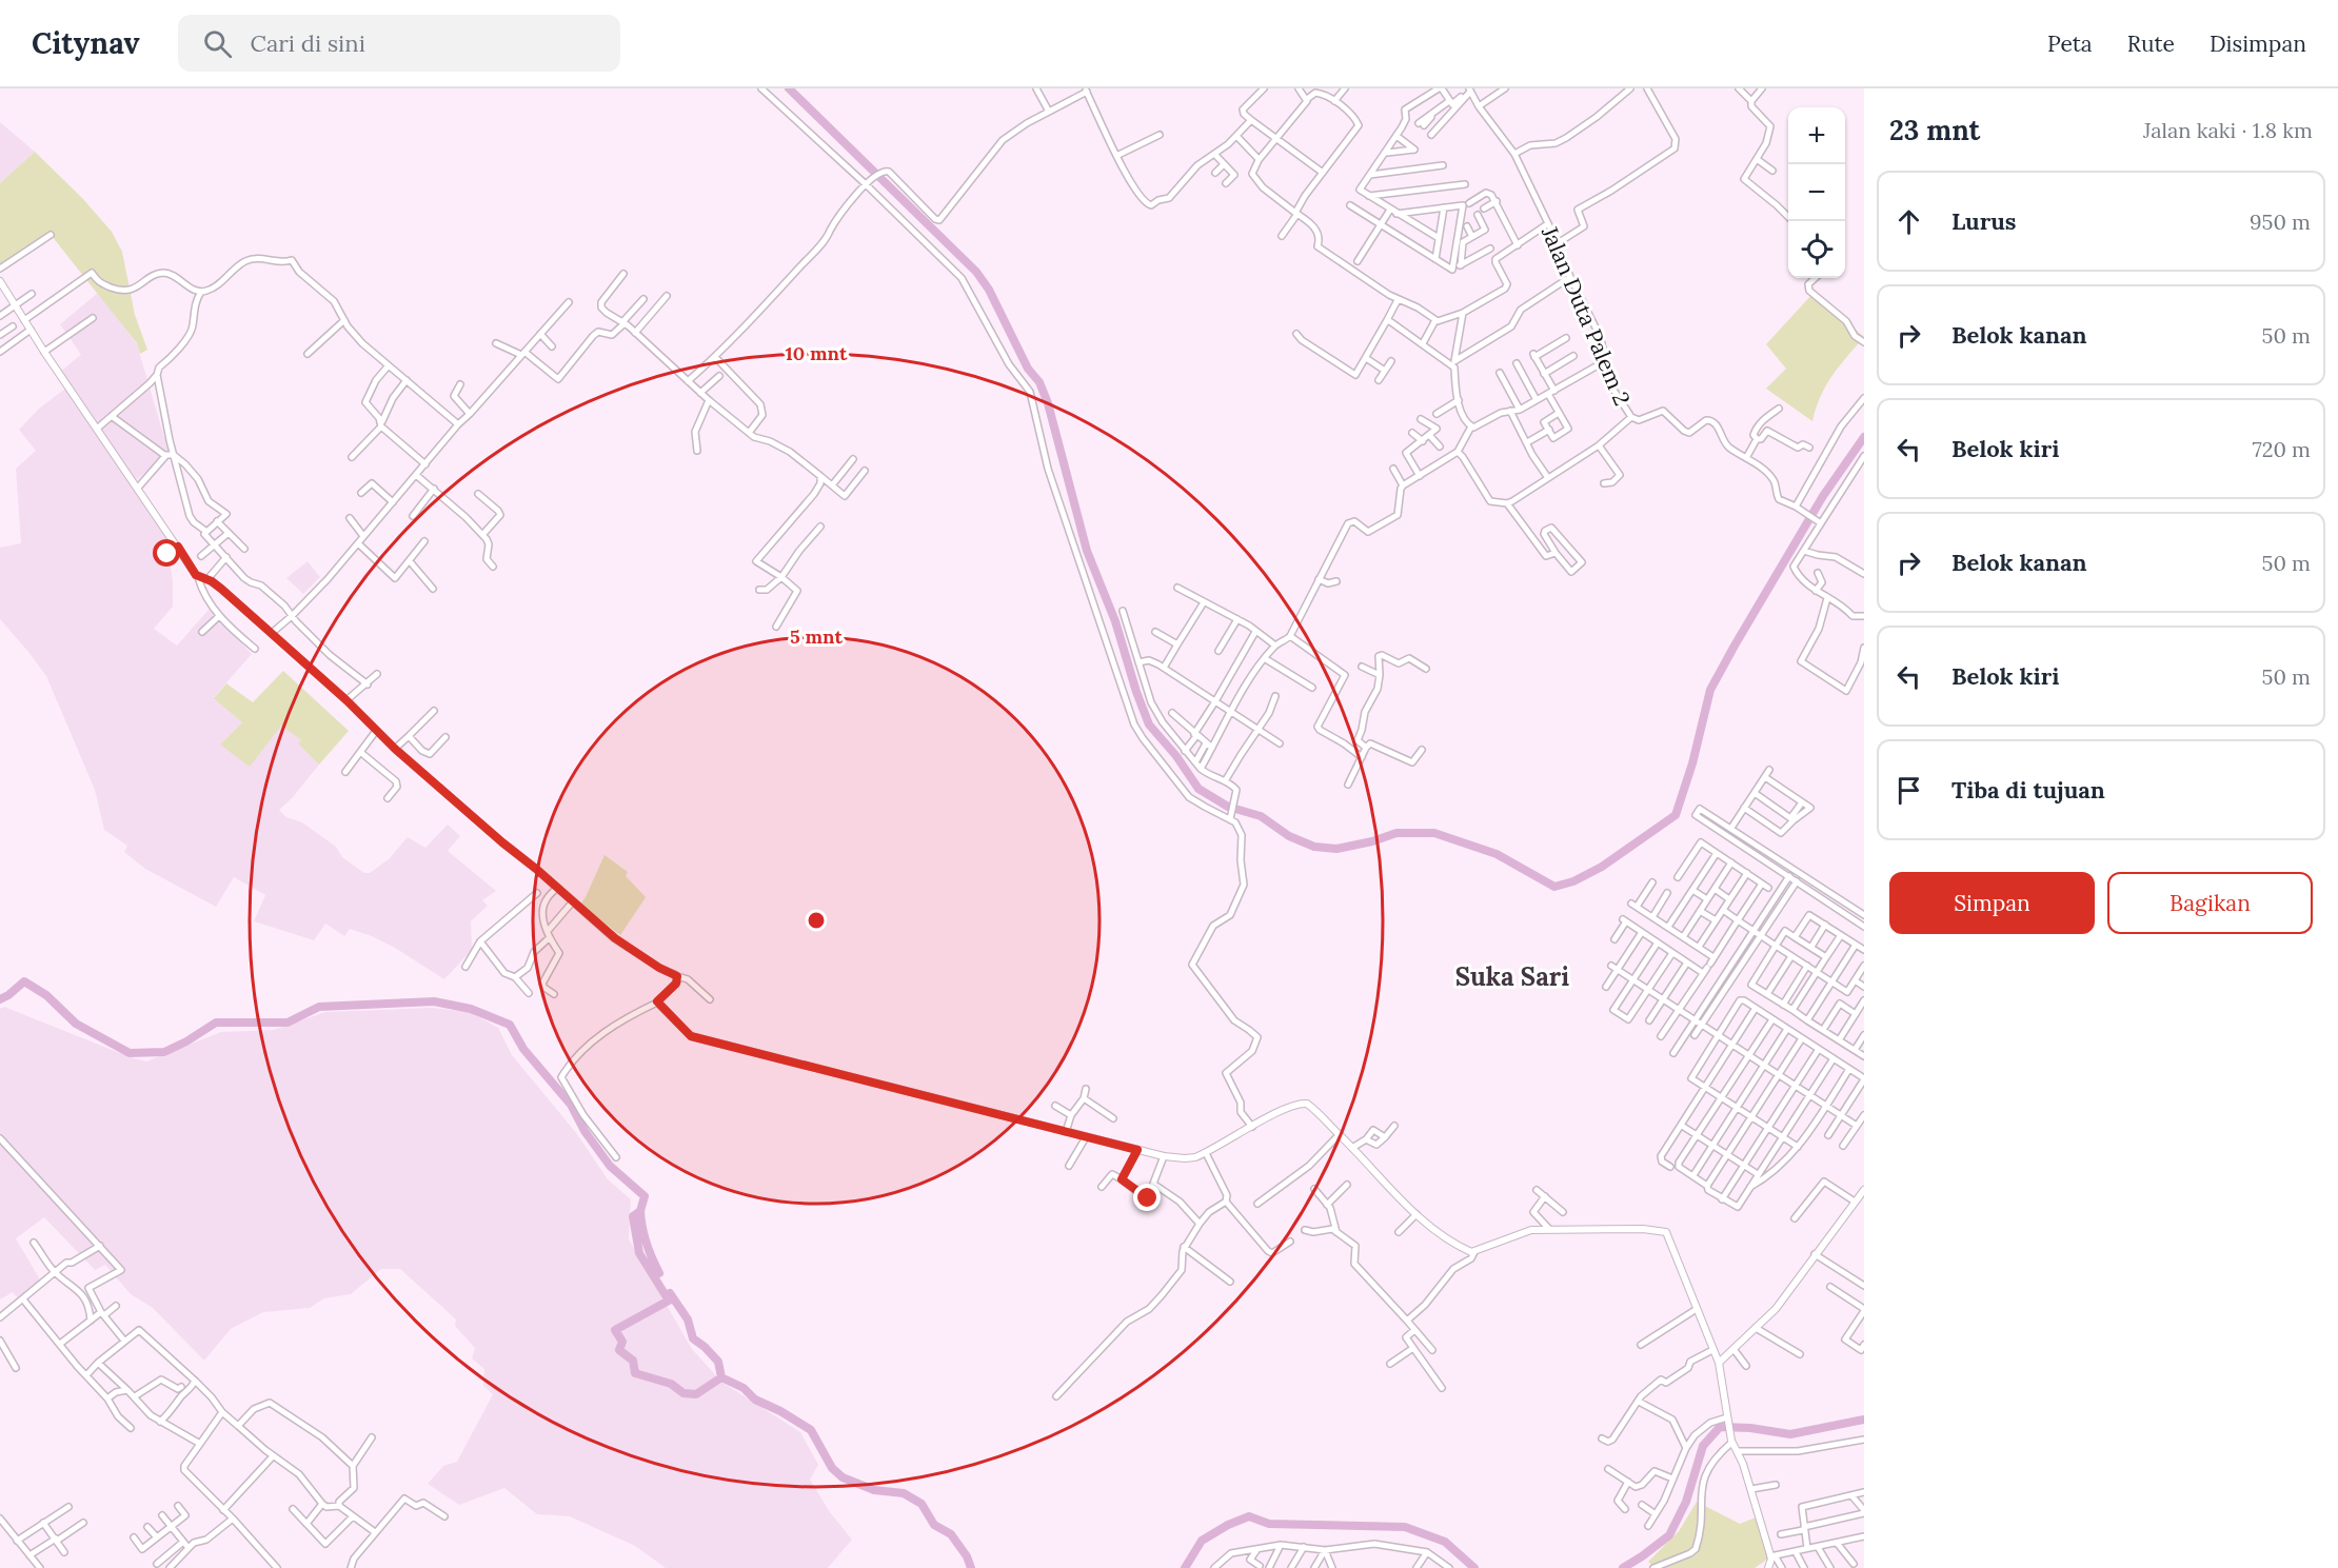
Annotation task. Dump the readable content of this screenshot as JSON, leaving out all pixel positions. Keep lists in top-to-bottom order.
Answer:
{
  "streets": {
    "street": ["Jalan Duta Palem 2"]
  },
  "districts": ["Suka Sari"],
  "page": {
    "header": "Citynav",
    "search": "Cari di sini",
    "nav": ["Peta", "Rute", "Disimpan"],
    "heading": ["23 mnt", "Jalan kaki · 1.8 km"],
    "map_buttons": ["+", "−"],
    "list": [
      ["Lurus", "950 m"],
      ["Belok kanan", "50 m"],
      ["Belok kiri", "720 m"],
      ["Belok kanan", "50 m"],
      ["Belok kiri", "50 m"],
      "Tiba di tujuan"
    ],
    "buttons": ["Simpan", "Bagikan"]
  },
  "rings": ["10 mnt", "5 mnt"]
}
